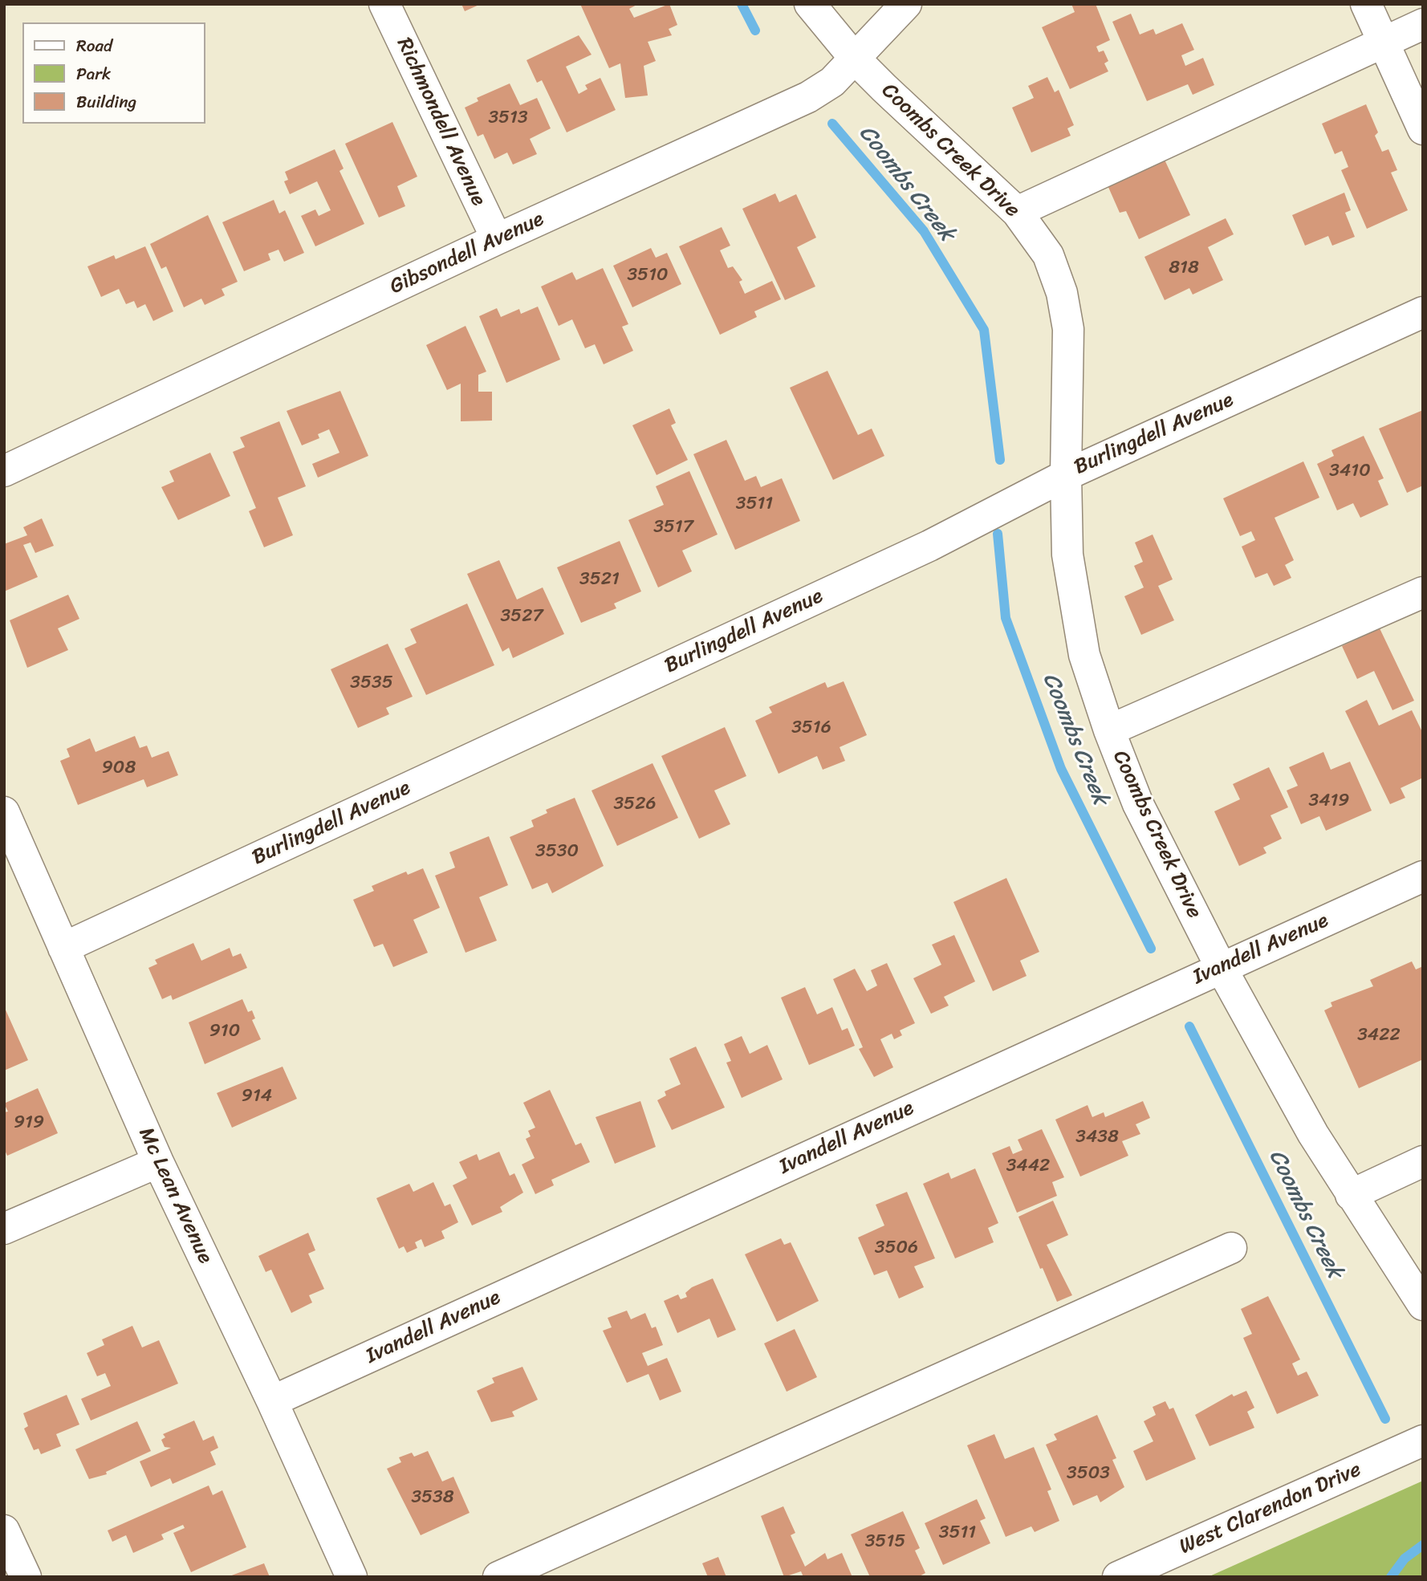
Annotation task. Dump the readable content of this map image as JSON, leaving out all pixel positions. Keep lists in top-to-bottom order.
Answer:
{
  "streets": {
    "street": [
      "Richmondell Avenue",
      "Coombs Creek Drive",
      "Gibsondell Avenue",
      "Burlingdell Avenue",
      "Ivandell Avenue",
      "Mc Lean Avenue",
      "West Clarendon Drive"
    ]
  },
  "crossings": [
    ["Richmondell Avenue", "Gibsondell Avenue"],
    ["Coombs Creek Drive", "Gibsondell Avenue"],
    ["Coombs Creek Drive", "Burlingdell Avenue"],
    ["Coombs Creek Drive", "Ivandell Avenue"],
    ["Burlingdell Avenue", "Mc Lean Avenue"],
    ["Ivandell Avenue", "Mc Lean Avenue"]
  ],
  "water": ["Coombs Creek"],
  "house_numbers": [
    "3513",
    "818",
    "3510",
    "3410",
    "3511",
    "3517",
    "3521",
    "3527",
    "3535",
    "3516",
    "908",
    "3419",
    "3526",
    "3530",
    "910",
    "3422",
    "914",
    "919",
    "3438",
    "3442",
    "3506",
    "3503",
    "3538",
    "3511",
    "3515"
  ],
  "legend": ["Road", "Park", "Building"]
}
